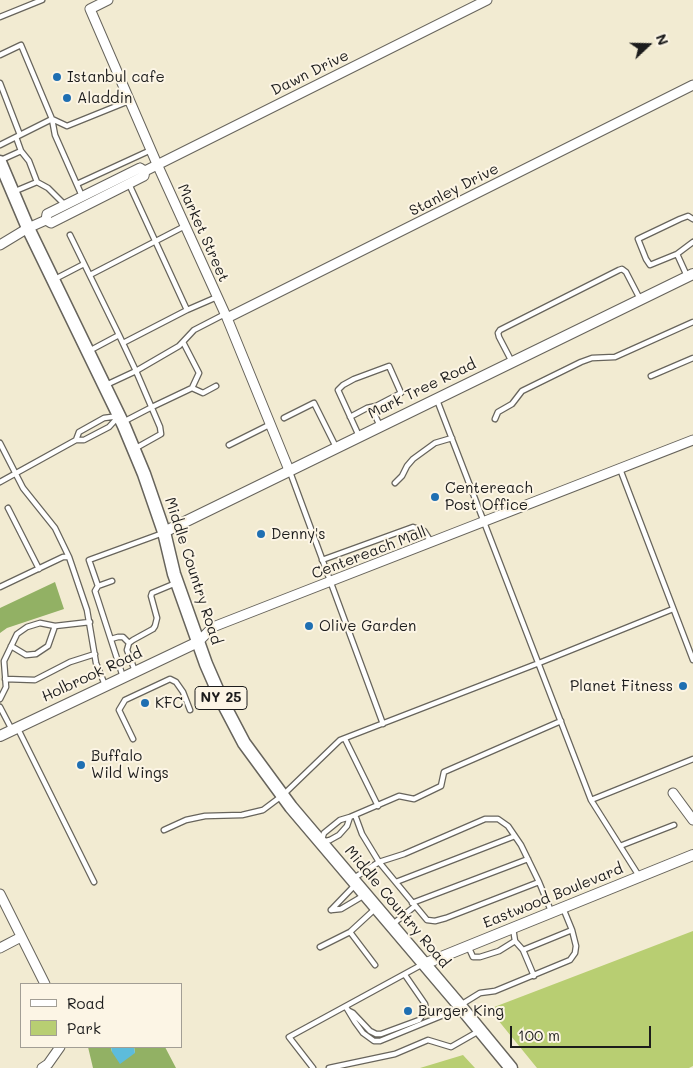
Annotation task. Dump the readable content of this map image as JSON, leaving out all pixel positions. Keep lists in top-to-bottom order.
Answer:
{
  "streets": {
    "main road": ["Middle Country Road", "NY 25"],
    "street": [
      "Dawn Drive",
      "Stanley Drive",
      "Market Street",
      "Mark Tree Road",
      "Centereach Mall",
      "Holbrook Road",
      "Eastwood Boulevard"
    ]
  },
  "crossings": [
    ["Dawn Drive", "Market Street"],
    ["Dawn Drive", "Middle Country Road"],
    ["Stanley Drive", "Market Street"],
    ["Market Street", "Mark Tree Road"],
    ["Mark Tree Road", "Middle Country Road"],
    ["Centereach Mall", "Middle Country Road"],
    ["Centereach Mall", "Holbrook Road"],
    ["Middle Country Road", "Holbrook Road"],
    ["Middle Country Road", "Eastwood Boulevard"]
  ],
  "places": [
    "Istanbul cafe",
    "Aladdin",
    "Centereach Post Office",
    "Denny's",
    "Olive Garden",
    "Planet Fitness",
    "KFC",
    "Buffalo Wild Wings",
    "Burger King"
  ],
  "legend": ["Road", "Park"],
  "scale_bar": "100 m",
  "north": "right"
}
